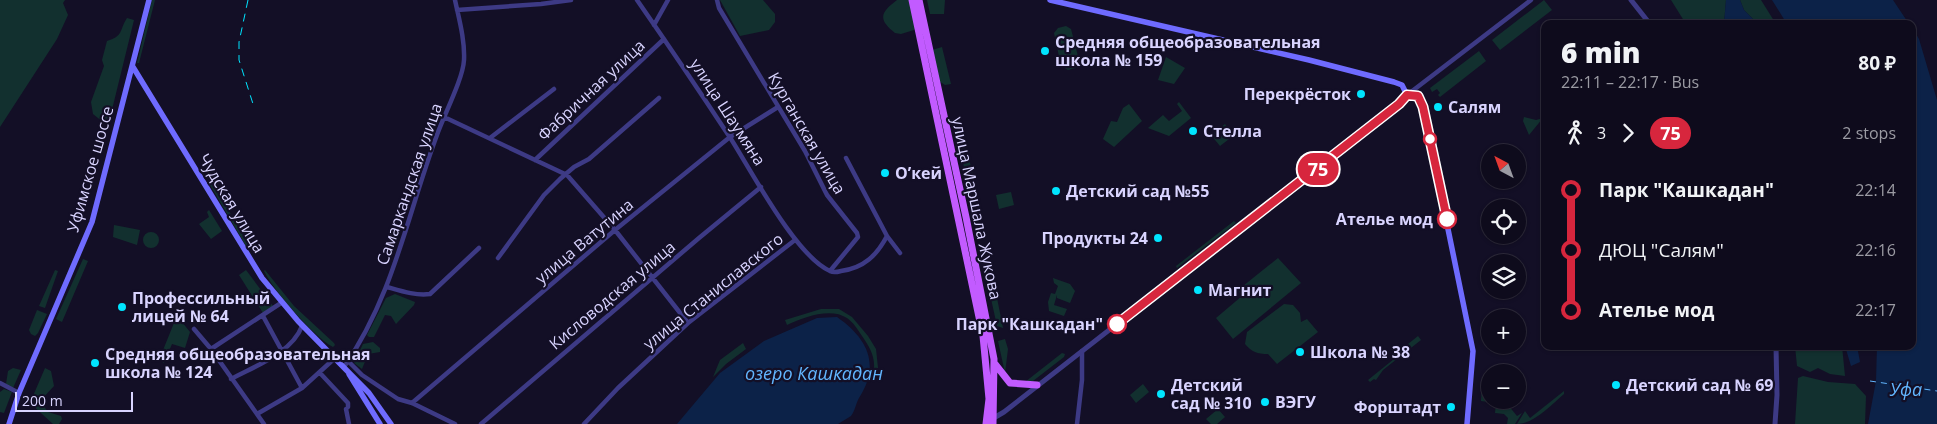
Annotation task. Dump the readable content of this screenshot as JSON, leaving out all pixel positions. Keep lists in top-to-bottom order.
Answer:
{
  "streets": {
    "main road": ["Уфимское шоссе", "Чудская улица", "улица Маршала Жукова"],
    "street": [
      "Фабричная улица",
      "улица Шаумяна",
      "Курганская улица",
      "Самаркандская улица",
      "улица Ватутина",
      "улица Станиславского",
      "Кисловодская улица"
    ]
  },
  "crossings": [
    ["Фабричная улица", "улица Шаумяна"],
    ["улица Шаумяна", "Курганская улица"],
    ["улица Шаумяна", "улица Ватутина"],
    ["улица Шаумяна", "улица Станиславского"],
    ["улица Шаумяна", "Кисловодская улица"],
    ["Курганская улица", "улица Ватутина"],
    ["Уфимское шоссе", "Чудская улица"],
    ["Самаркандская улица", "Чудская улица"]
  ],
  "water": ["озеро Кашкадан", "Уфа"],
  "places": [
    "Средняя общеобразовательная школа № 159",
    "Перекрёсток",
    "Салям",
    "Стелла",
    "О’кей",
    "Детский сад №55",
    "Ателье мод",
    "Продукты 24",
    "Магнит",
    "Профессильный лицей № 64",
    "Парк \"Кашкадан\"",
    "Школа № 38",
    "Средняя общеобразовательная школа № 124",
    "Детский сад № 69",
    "Детский сад № 310",
    "ВЭГУ",
    "Форштадт"
  ],
  "lines": ["bus line 75"],
  "scale_bar": "200 m",
  "north": "top left",
  "page": {
    "on_map": "75",
    "heading": ["6 min", "22:11 – 22:17 · Bus", "80 ₽"],
    "legs": ["3", "75", "2 stops"],
    "map_buttons": ["+", "−"],
    "list": [
      {
        "name": "Парк \"Кашкадан\"",
        "value": "22:14"
      },
      {
        "name": "ДЮЦ \"Салям\"",
        "value": "22:16"
      },
      {
        "name": "Ателье мод",
        "value": "22:17"
      }
    ],
    "scale": "200 m"
  }
}
